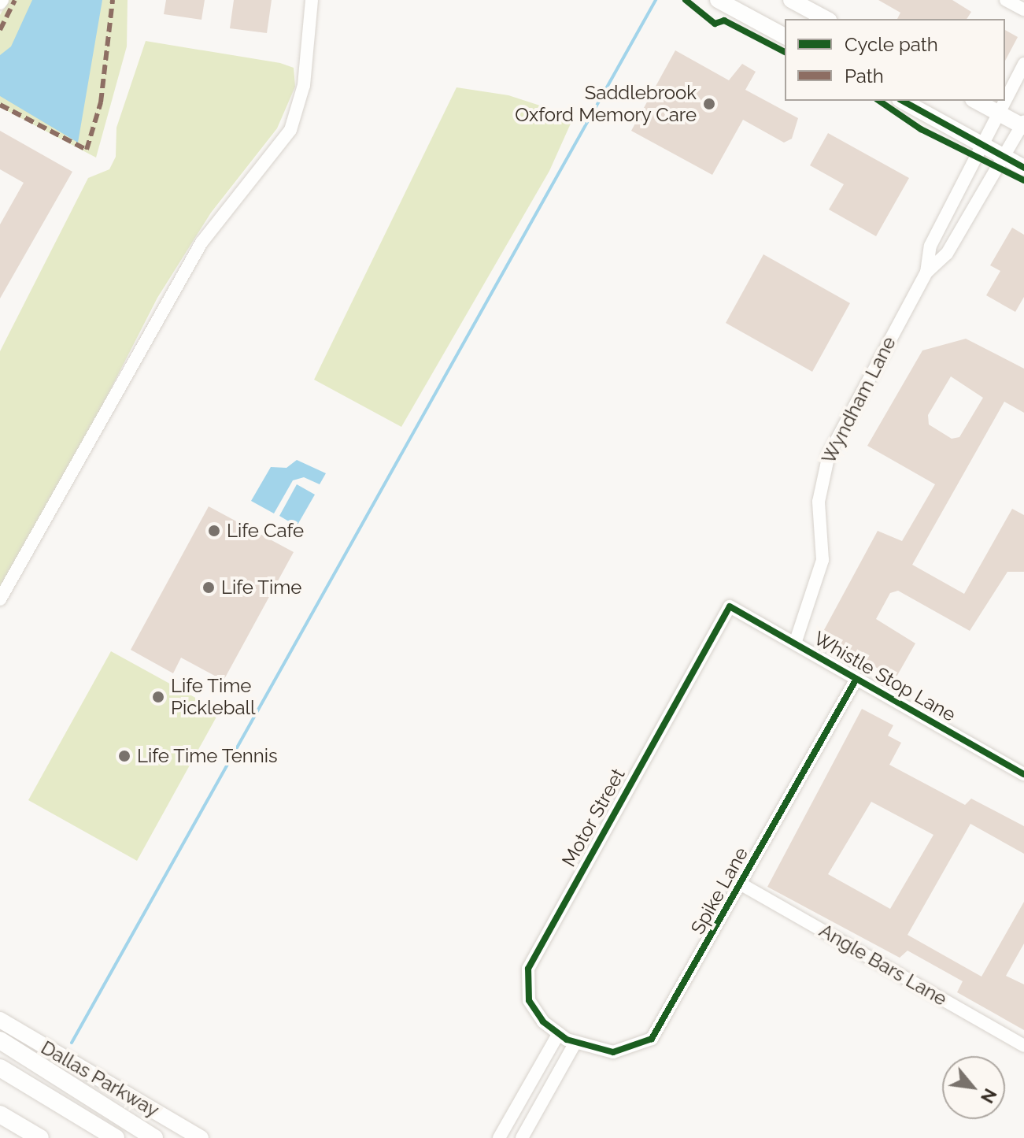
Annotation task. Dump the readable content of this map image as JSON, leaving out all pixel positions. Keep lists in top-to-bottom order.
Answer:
{
  "streets": {
    "main road": ["Dallas Parkway"],
    "street": [
      "Wyndham Lane",
      "Whistle Stop Lane",
      "Motor Street",
      "Spike Lane",
      "Angle Bars Lane"
    ]
  },
  "crossings": [
    ["Wyndham Lane", "Whistle Stop Lane"],
    ["Whistle Stop Lane", "Motor Street"],
    ["Whistle Stop Lane", "Spike Lane"],
    ["Motor Street", "Spike Lane"],
    ["Spike Lane", "Angle Bars Lane"]
  ],
  "places": [
    "Saddlebrook Oxford Memory Care",
    "Life Cafe",
    "Life Time",
    "Life Time Pickleball",
    "Life Time Tennis"
  ],
  "legend": ["Cycle path", "Path"],
  "north": "bottom right"
}
